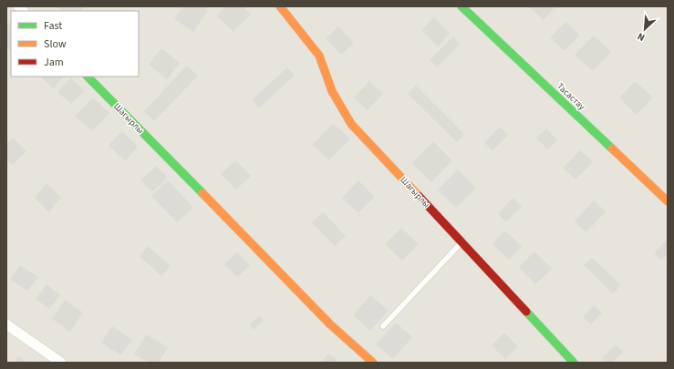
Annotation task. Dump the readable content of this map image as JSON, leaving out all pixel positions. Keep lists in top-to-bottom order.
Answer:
{
  "streets": {
    "street": ["Тасастау", "Шагырлы"]
  },
  "legend": ["Fast", "Slow", "Jam"],
  "north": "bottom left"
}
